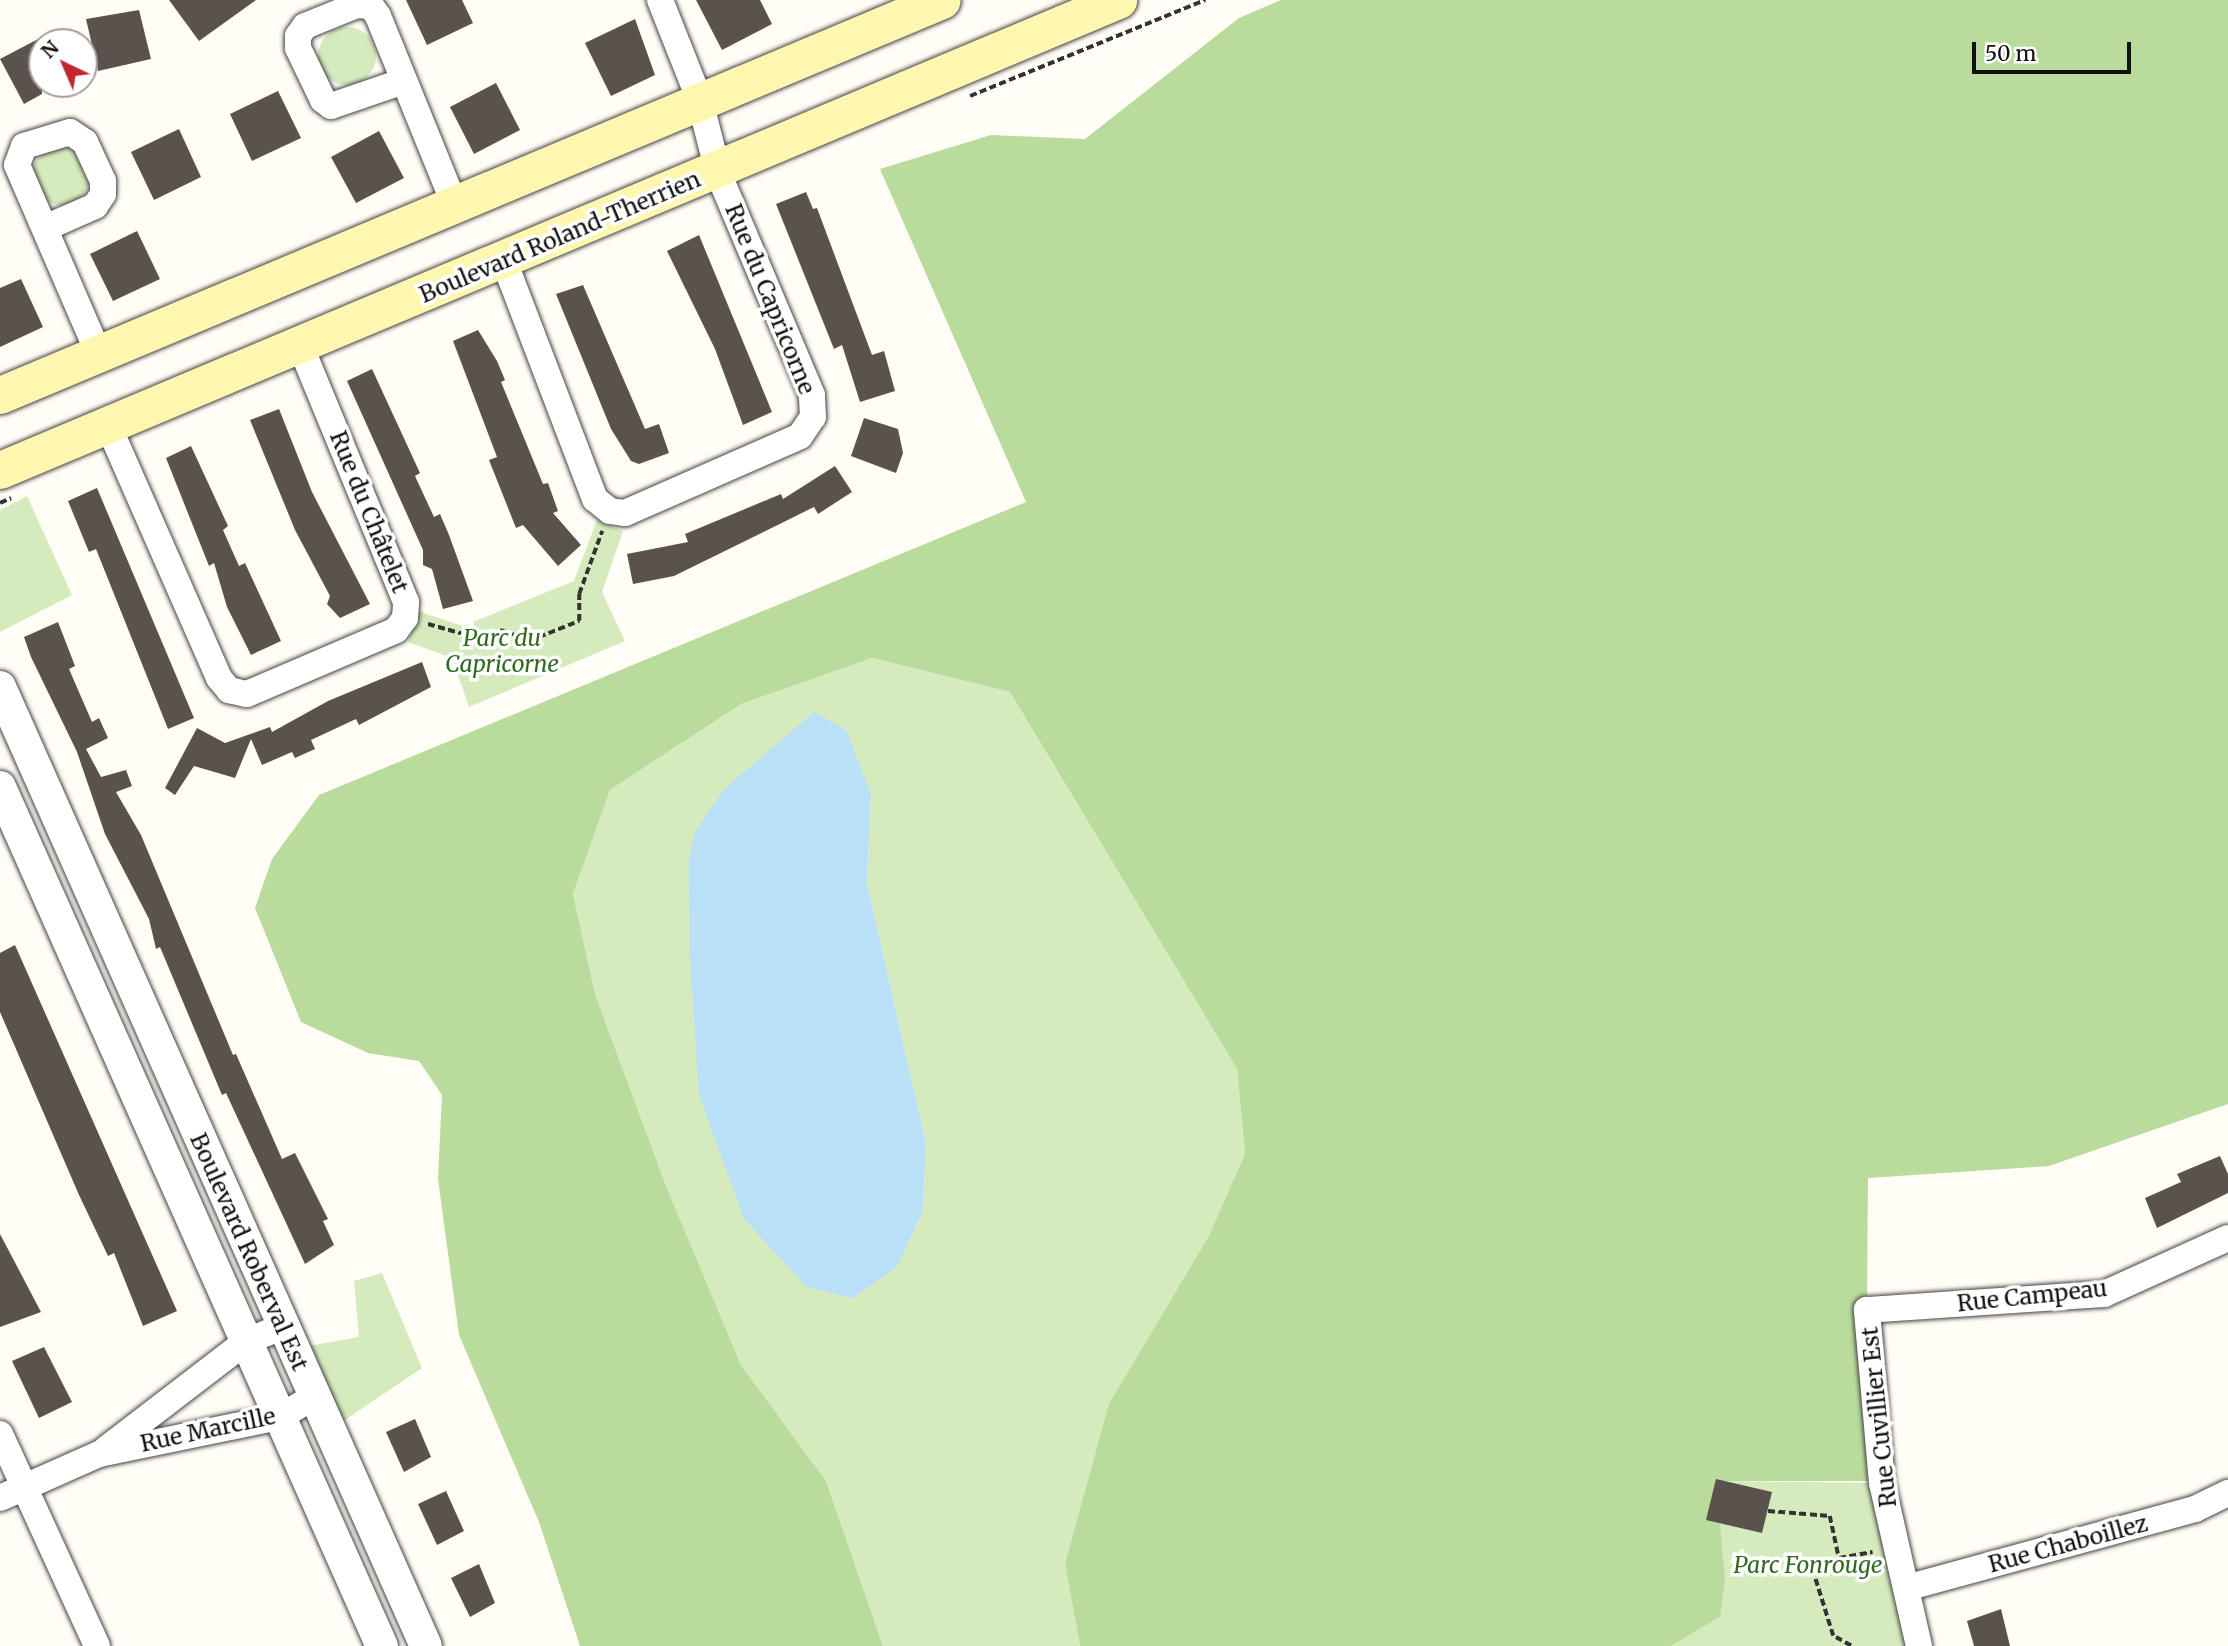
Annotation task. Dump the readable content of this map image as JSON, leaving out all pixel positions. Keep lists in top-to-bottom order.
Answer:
{
  "streets": {
    "main road": ["Boulevard Roland-Therrien"],
    "street": [
      "Rue du Capricorne",
      "Rue du Châtelet",
      "Boulevard Roberval Est",
      "Rue Campeau",
      "Rue Cuvillier Est",
      "Rue Marcille",
      "Rue Chaboillez"
    ]
  },
  "crossings": [
    ["Boulevard Roland-Therrien", "Rue du Capricorne"],
    ["Boulevard Roland-Therrien", "Rue du Châtelet"],
    ["Boulevard Roberval Est", "Rue Marcille"],
    ["Rue Campeau", "Rue Cuvillier Est"],
    ["Rue Cuvillier Est", "Rue Chaboillez"]
  ],
  "parks": ["Parc du Capricorne", "Parc Fonrouge"],
  "scale_bar": "50 m",
  "north": "top left"
}
